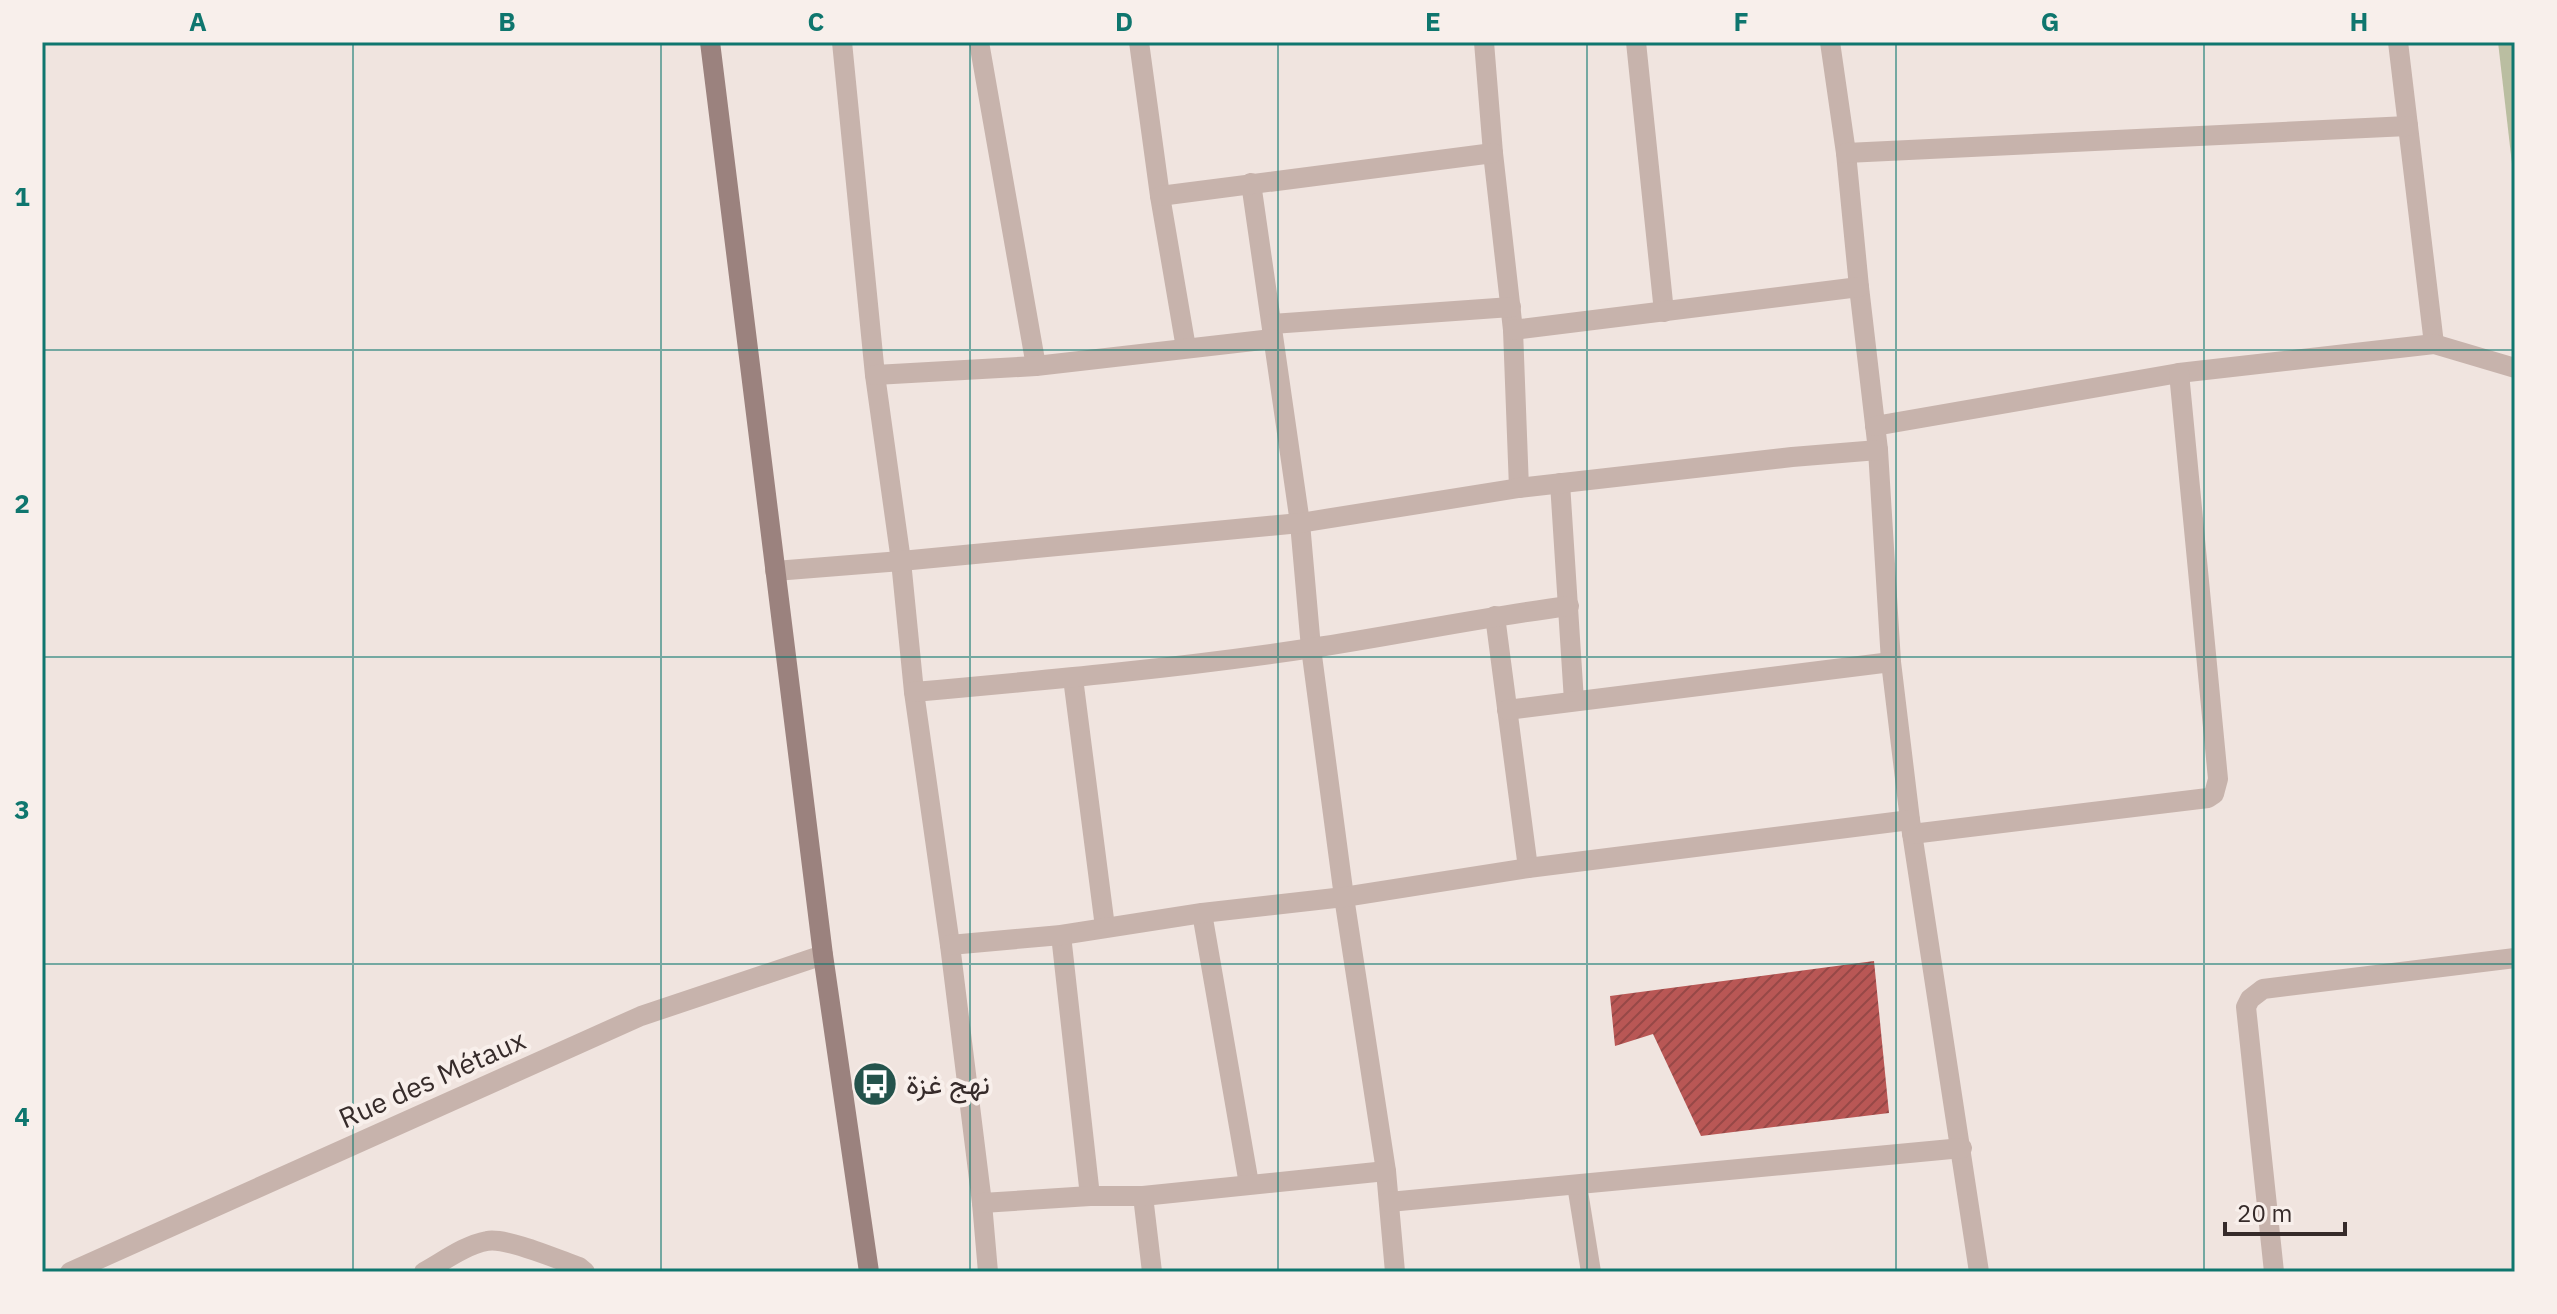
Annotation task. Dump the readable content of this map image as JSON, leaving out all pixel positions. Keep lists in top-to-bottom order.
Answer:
{
  "streets": {
    "street": ["Rue des Métaux"]
  },
  "places": {
    "bus stop": ["نهج غزة"]
  },
  "scale_bar": "20 m",
  "grid": {
    "columns": [
      "A",
      "B",
      "C",
      "D",
      "E",
      "F",
      "G",
      "H"
    ],
    "rows": [
      "1",
      "2",
      "3",
      "4"
    ]
  }
}
